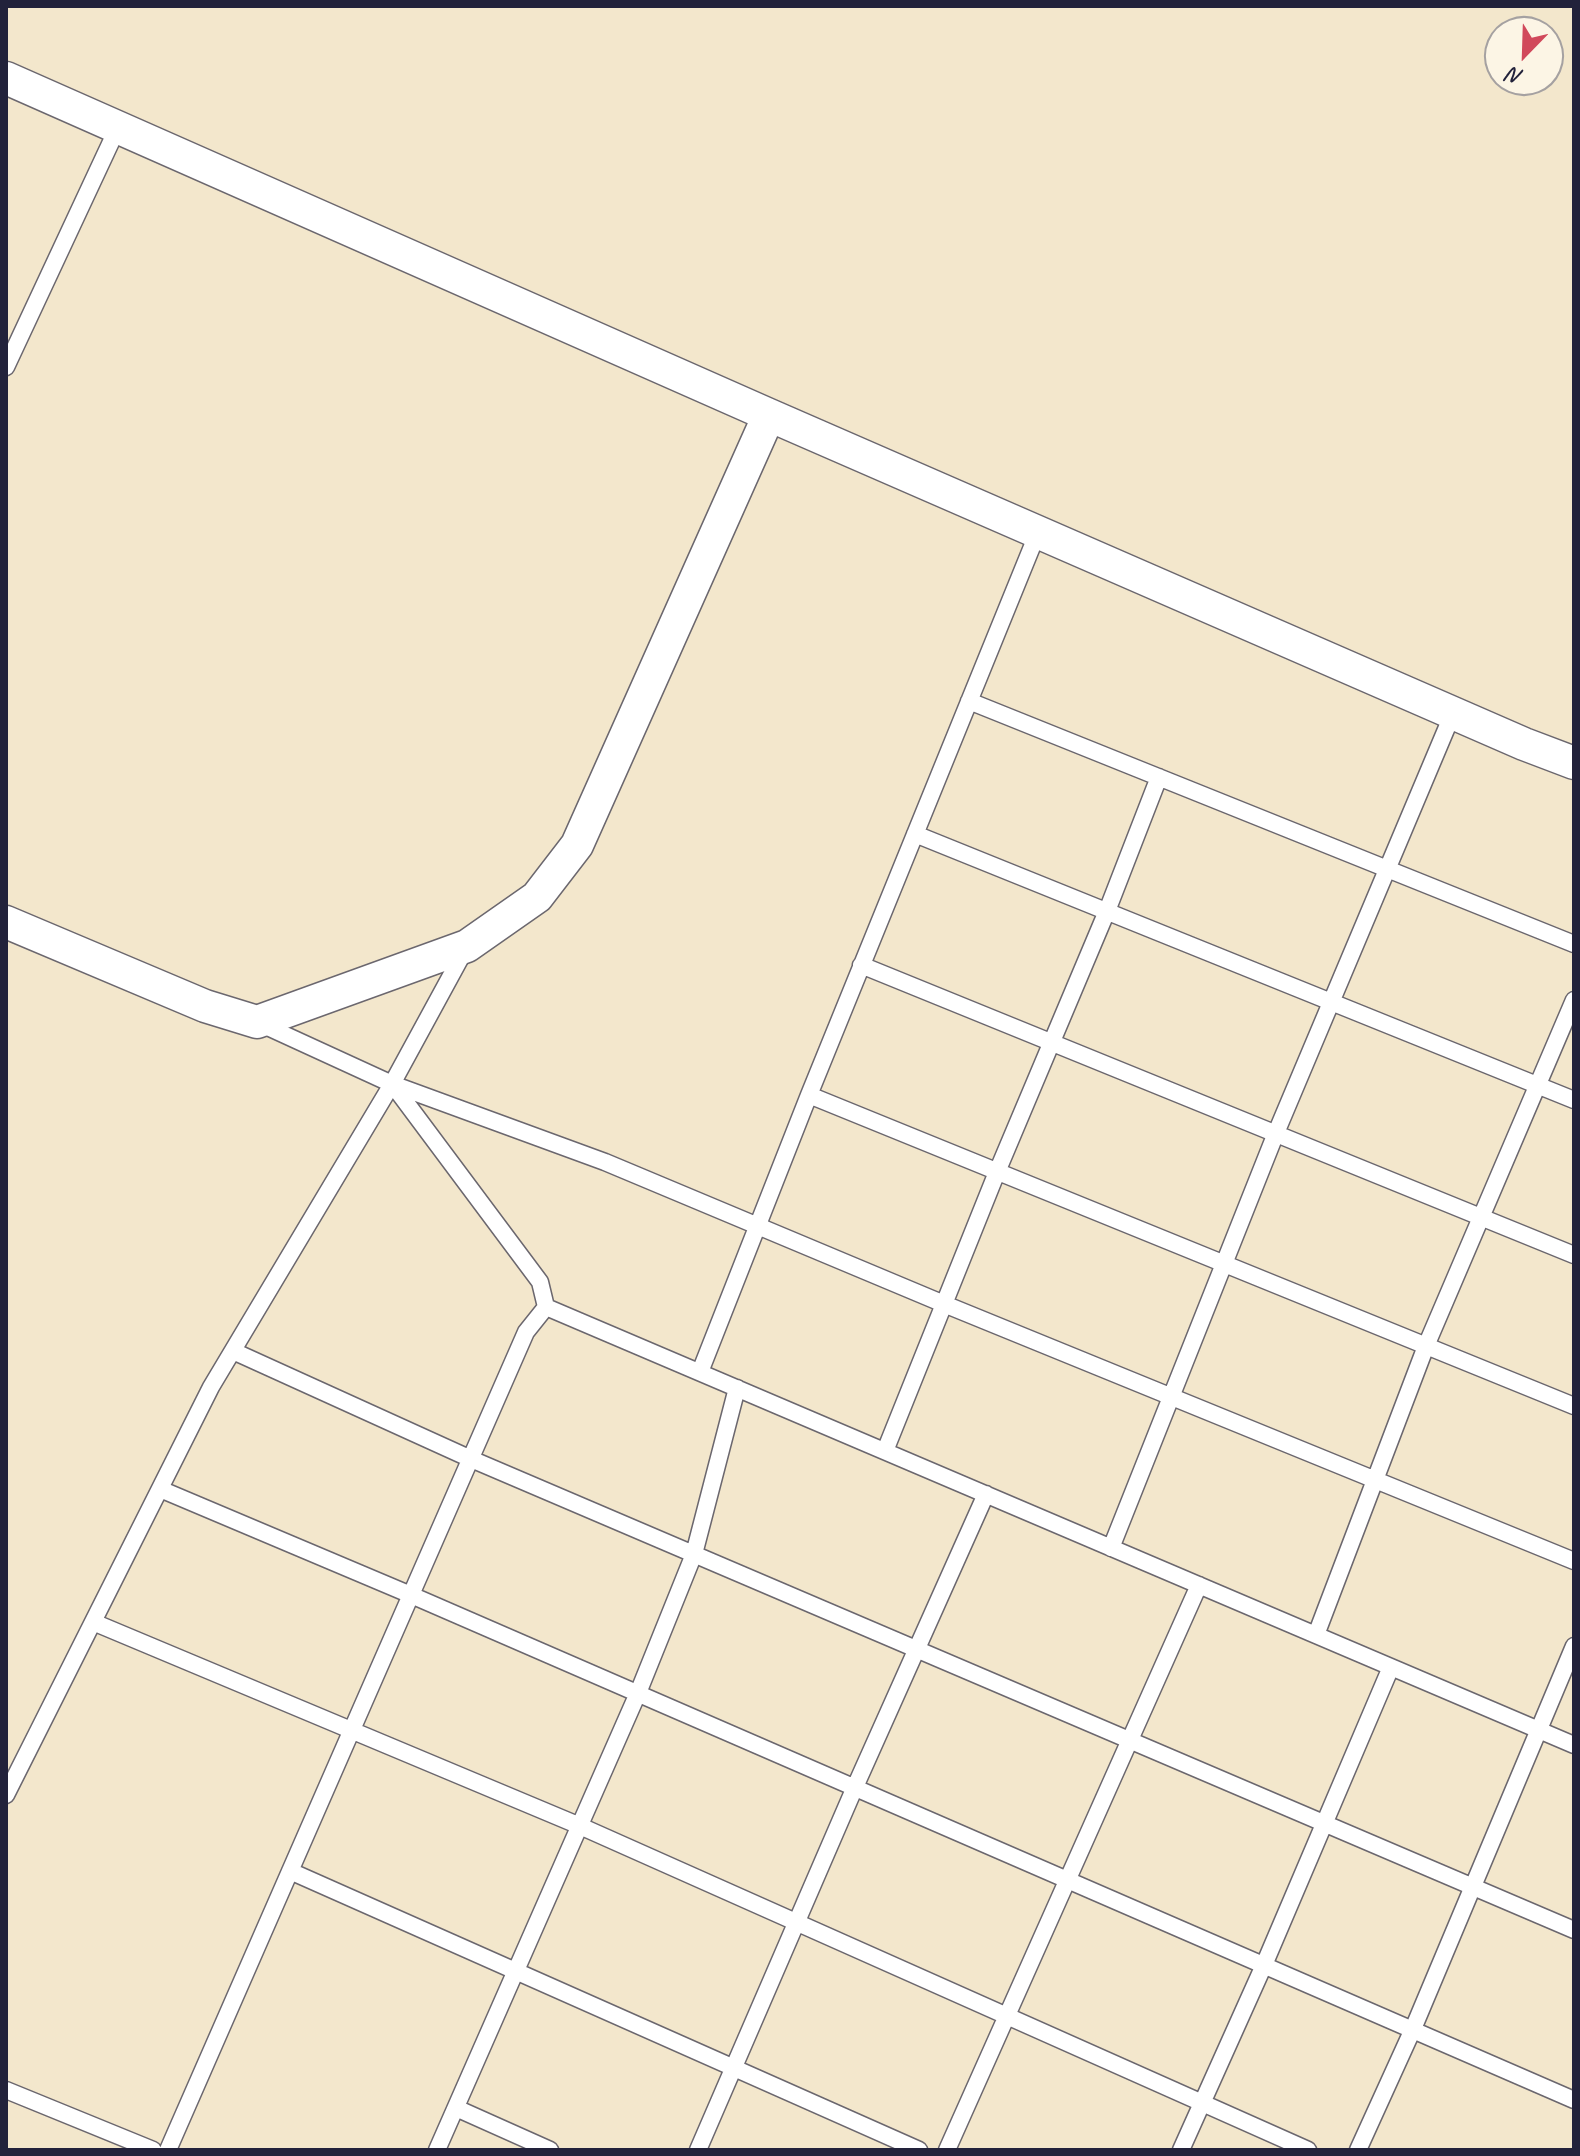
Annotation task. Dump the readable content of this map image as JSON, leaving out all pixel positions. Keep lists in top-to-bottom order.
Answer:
{
  "north": "bottom left"
}
